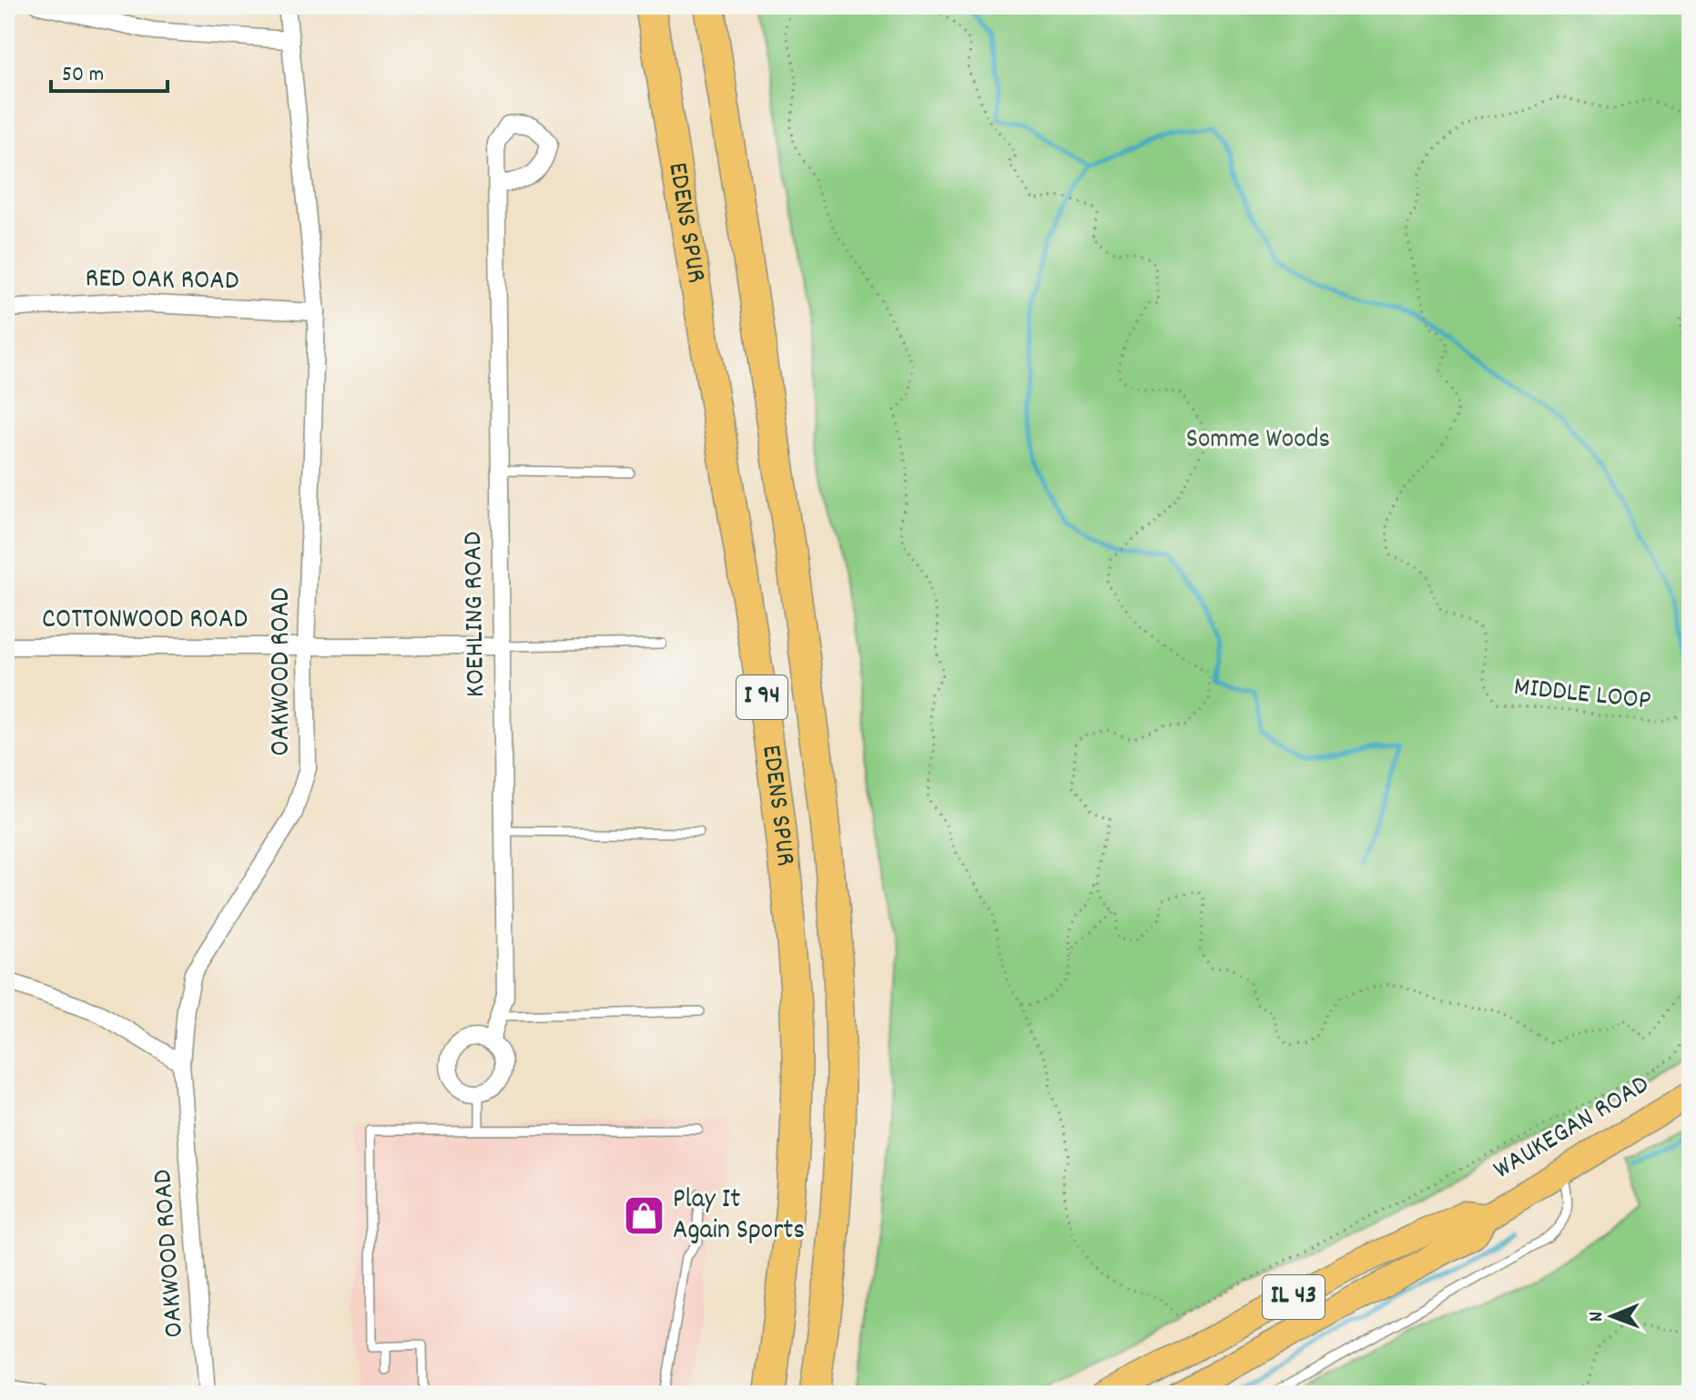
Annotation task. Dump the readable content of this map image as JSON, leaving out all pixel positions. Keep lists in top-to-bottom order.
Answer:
{
  "streets": {
    "highway": ["EDENS SPUR", "I 94"],
    "main road": ["WAUKEGAN ROAD", "IL 43"],
    "street": [
      "RED OAK ROAD",
      "KOEHLING ROAD",
      "COTTONWOOD ROAD",
      "OAKWOOD ROAD"
    ],
    "path": ["MIDDLE LOOP"]
  },
  "crossings": [
    ["RED OAK ROAD", "OAKWOOD ROAD"],
    ["KOEHLING ROAD", "COTTONWOOD ROAD"],
    ["COTTONWOOD ROAD", "OAKWOOD ROAD"]
  ],
  "parks": ["Somme Woods"],
  "places": {
    "shop": ["Play It Again Sports"]
  },
  "scale_bar": "50 m",
  "north": "left"
}
